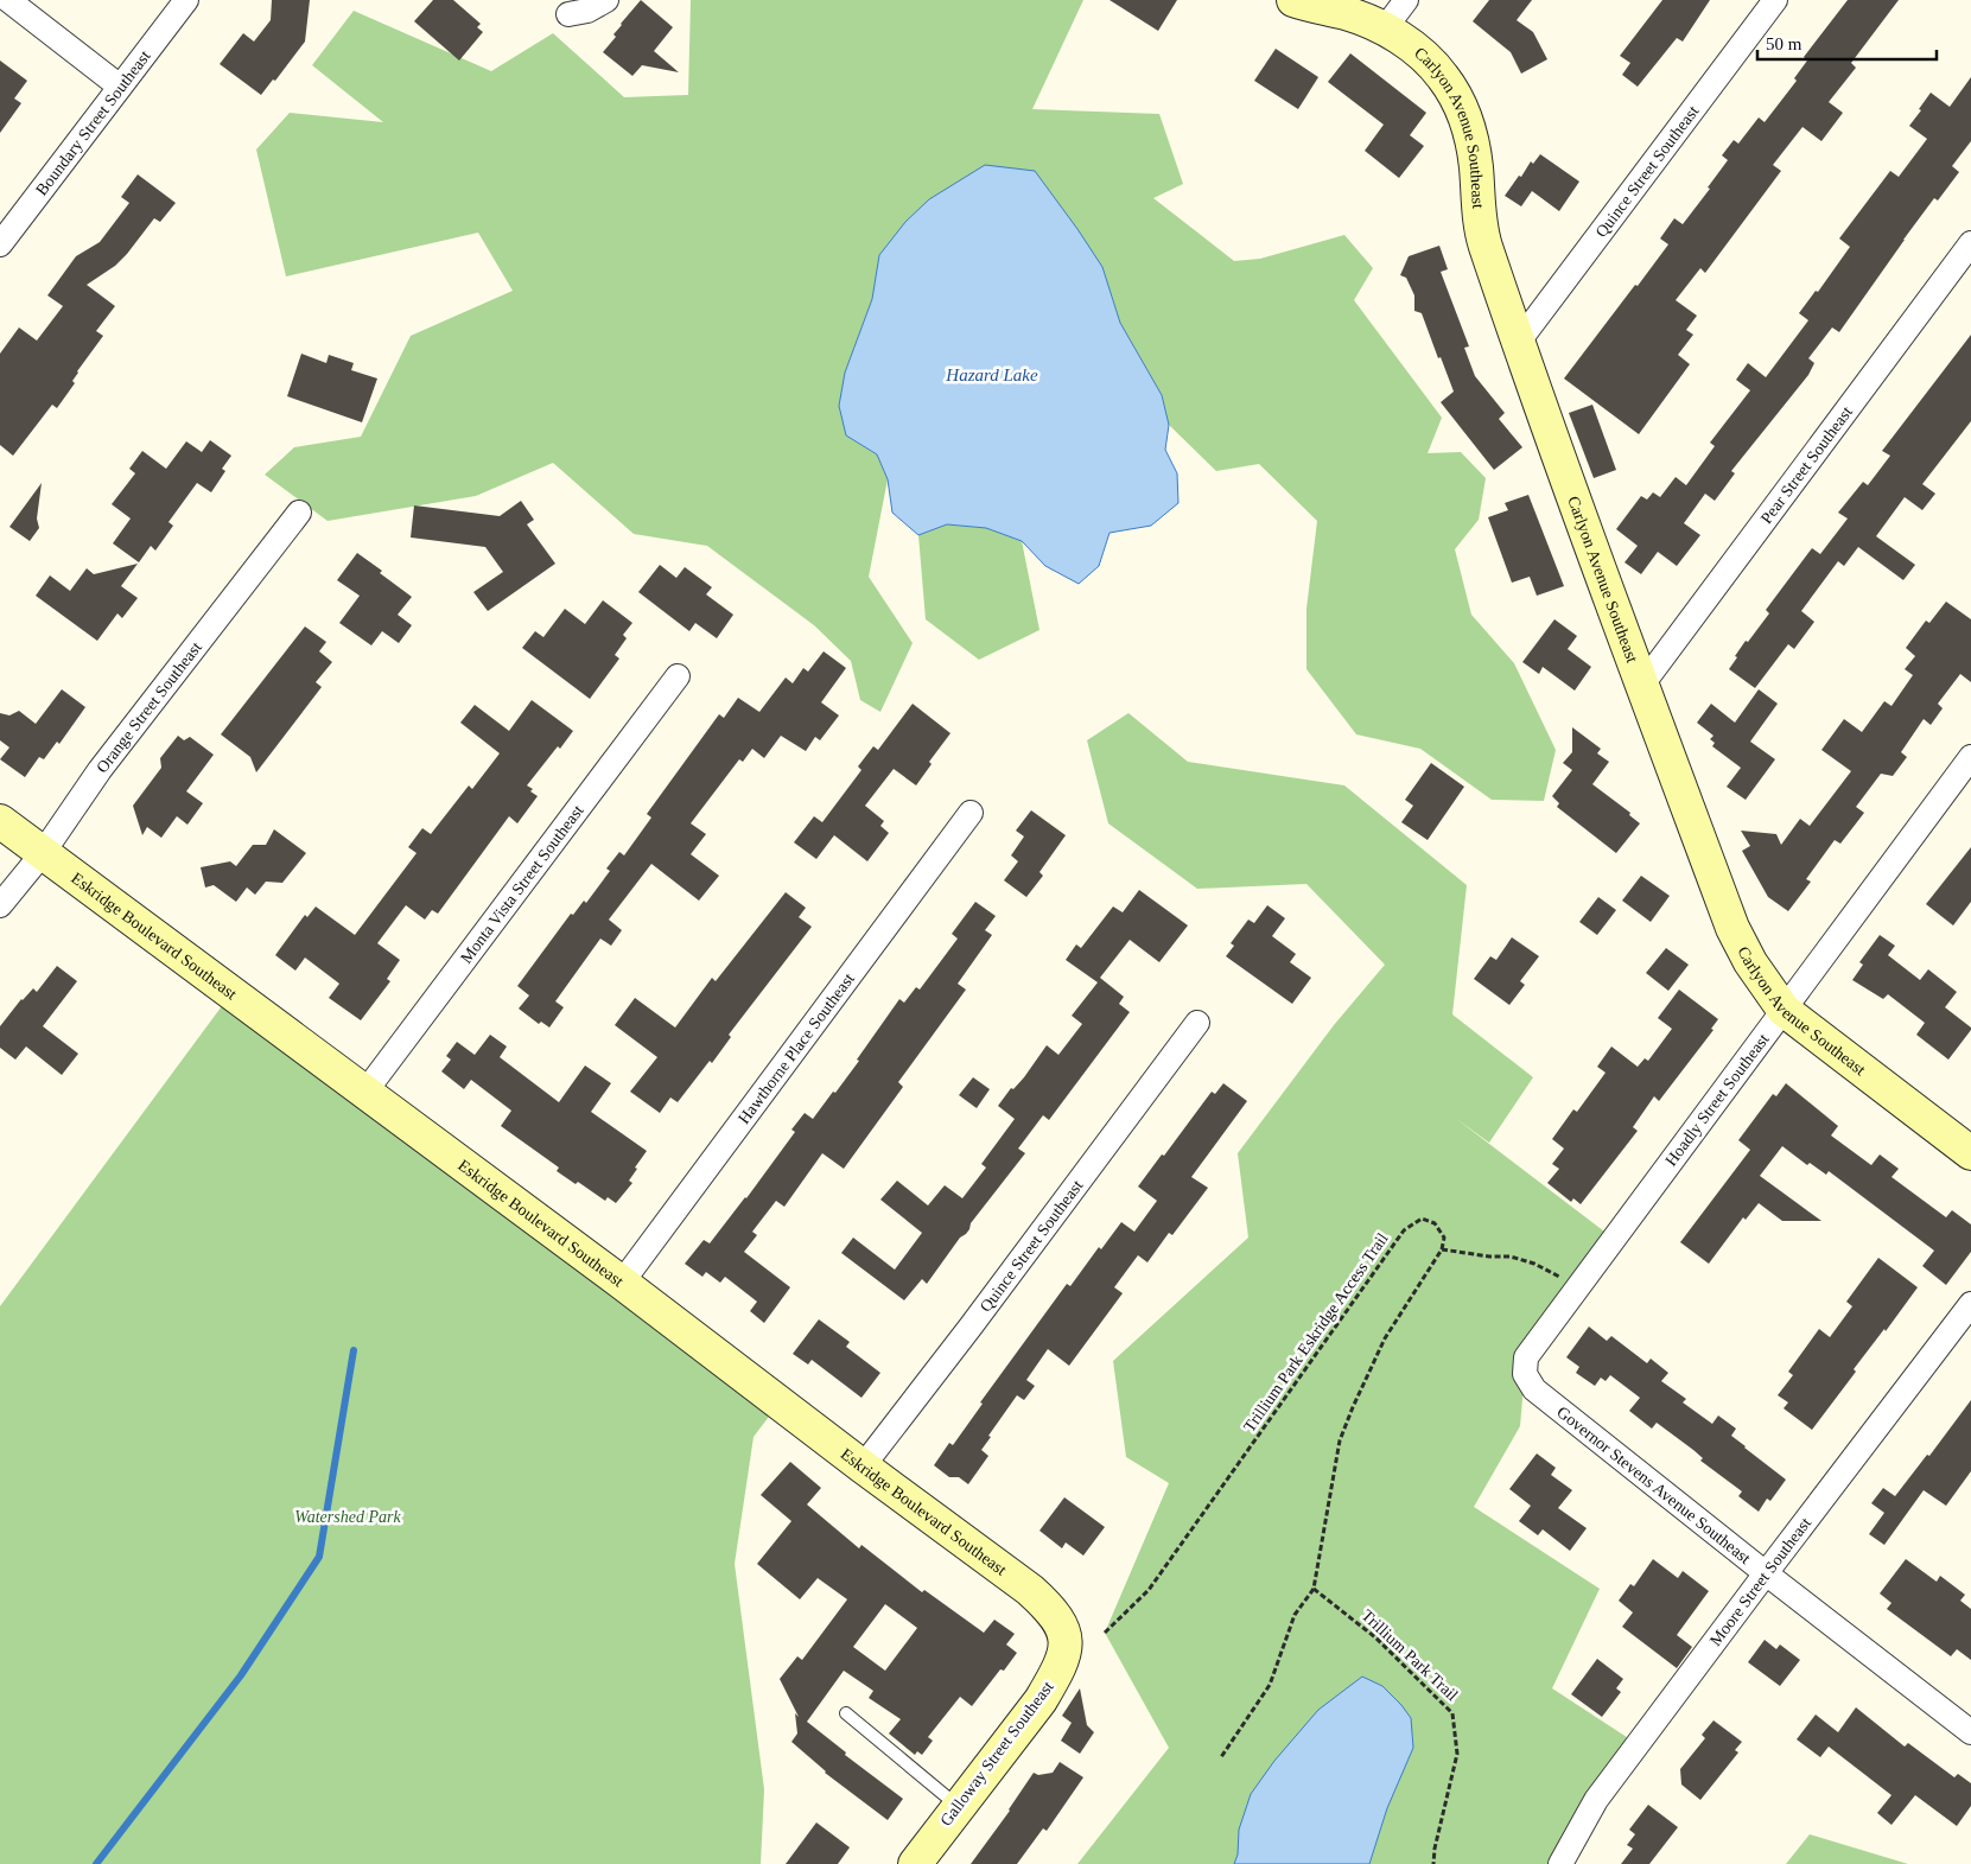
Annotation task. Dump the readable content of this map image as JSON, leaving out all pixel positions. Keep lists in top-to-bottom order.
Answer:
{
  "streets": {
    "street": [
      "Boundary Street Southeast",
      "Carlyon Avenue Southeast",
      "Quince Street Southeast",
      "Pear Street Southeast",
      "Orange Street Southeast",
      "Monta Vista Street Southeast",
      "Eskridge Boulevard Southeast",
      "Hawthorne Place Southeast",
      "Hoadly Street Southeast",
      "Governor Stevens Avenue Southeast",
      "Moore Street Southeast",
      "Galloway Street Southeast"
    ],
    "path": ["Trillium Park Eskridge Access Trail", "Trillium Park Trail"]
  },
  "crossings": [
    ["Carlyon Avenue Southeast", "Quince Street Southeast"],
    ["Carlyon Avenue Southeast", "Pear Street Southeast"],
    ["Carlyon Avenue Southeast", "Hoadly Street Southeast"],
    ["Quince Street Southeast", "Eskridge Boulevard Southeast"],
    ["Orange Street Southeast", "Eskridge Boulevard Southeast"],
    ["Monta Vista Street Southeast", "Eskridge Boulevard Southeast"],
    ["Eskridge Boulevard Southeast", "Hawthorne Place Southeast"],
    ["Eskridge Boulevard Southeast", "Galloway Street Southeast"],
    ["Hoadly Street Southeast", "Governor Stevens Avenue Southeast"],
    ["Governor Stevens Avenue Southeast", "Moore Street Southeast"]
  ],
  "water": ["Hazard Lake"],
  "parks": ["Watershed Park"],
  "scale_bar": "50 m"
}
